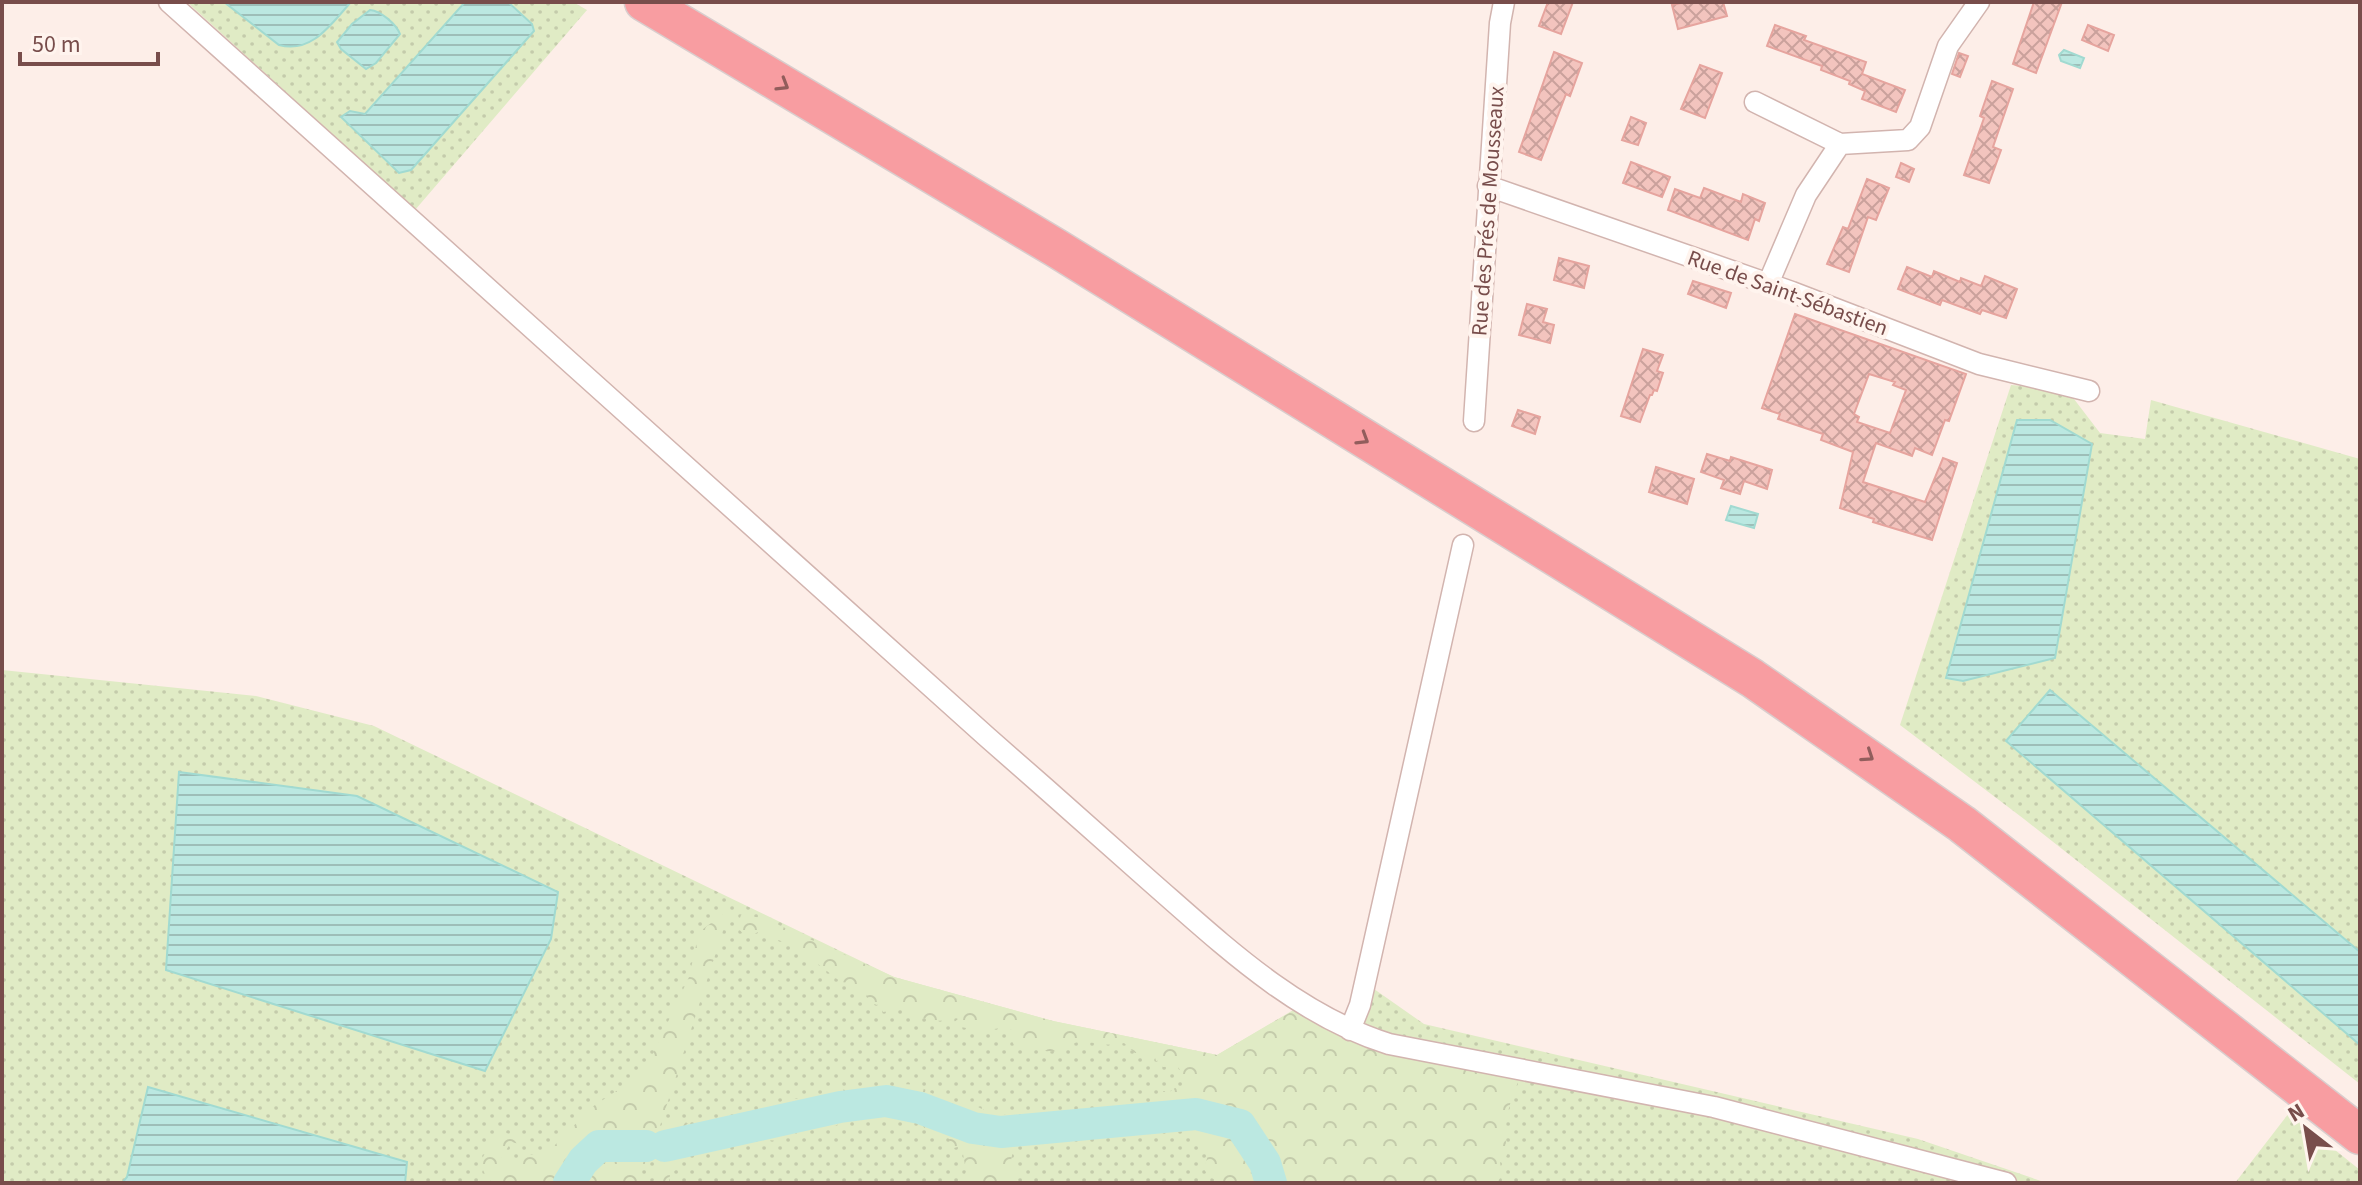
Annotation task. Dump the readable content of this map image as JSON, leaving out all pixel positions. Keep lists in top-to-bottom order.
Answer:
{
  "streets": {
    "street": ["Rue des Prés de Mousseaux", "Rue de Saint-Sébastien"]
  },
  "crossings": [
    ["Rue des Prés de Mousseaux", "Rue de Saint-Sébastien"]
  ],
  "scale_bar": "50 m",
  "north": "top left"
}
